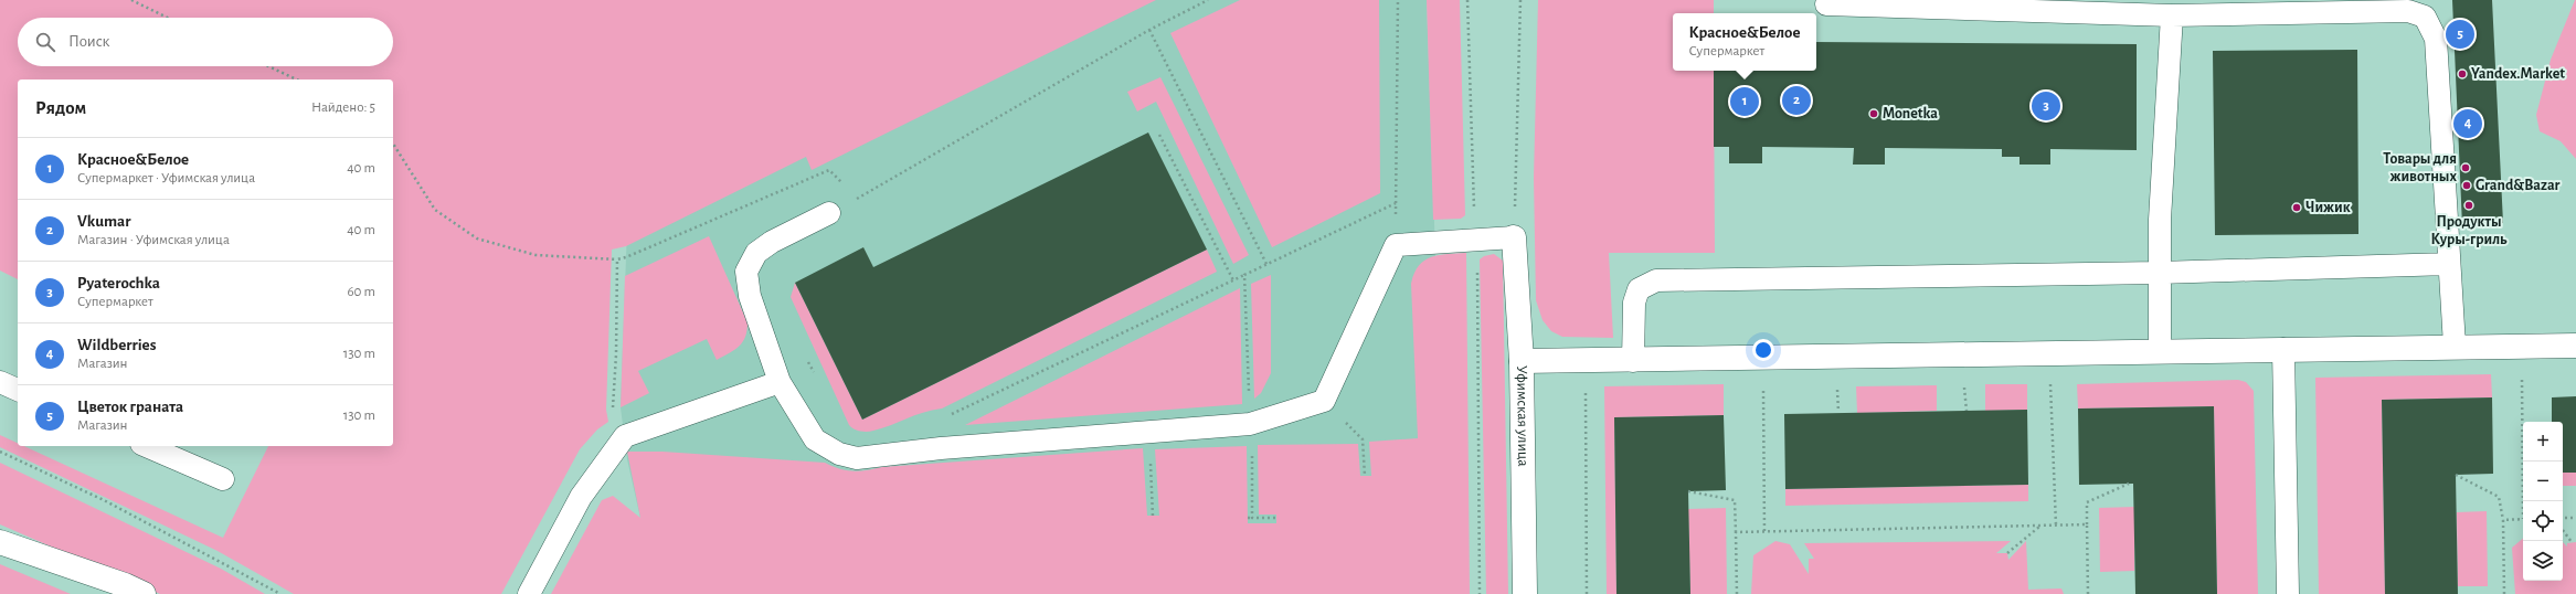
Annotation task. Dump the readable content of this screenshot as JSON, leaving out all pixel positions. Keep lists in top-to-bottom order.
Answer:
{
  "streets": {
    "street": ["Уфимская улица"]
  },
  "places": [
    "Yandex.Market",
    "Monetka",
    "Товары для животных",
    "Grand&Bazar",
    "Продукты Куры-гриль",
    "Чижик"
  ],
  "page": {
    "popup": ["Красное&Белое", "Супермаркет"],
    "pins": [
      "5",
      "2",
      "1",
      "3",
      "4"
    ],
    "search": "Поиск",
    "heading": ["Рядом", "Найдено: 5"],
    "list": [
      {
        "mark": "1",
        "name": "Красное&Белое",
        "note": "Супермаркет · Уфимская улица",
        "value": "40 m"
      },
      {
        "mark": "2",
        "name": "Vkumar",
        "note": "Магазин · Уфимская улица",
        "value": "40 m"
      },
      {
        "mark": "3",
        "name": "Pyaterochka",
        "note": "Супермаркет",
        "value": "60 m"
      },
      {
        "mark": "4",
        "name": "Wildberries",
        "note": "Магазин",
        "value": "130 m"
      },
      {
        "mark": "5",
        "name": "Цветок граната",
        "note": "Магазин",
        "value": "130 m"
      }
    ],
    "map_buttons": ["+", "−"]
  }
}
